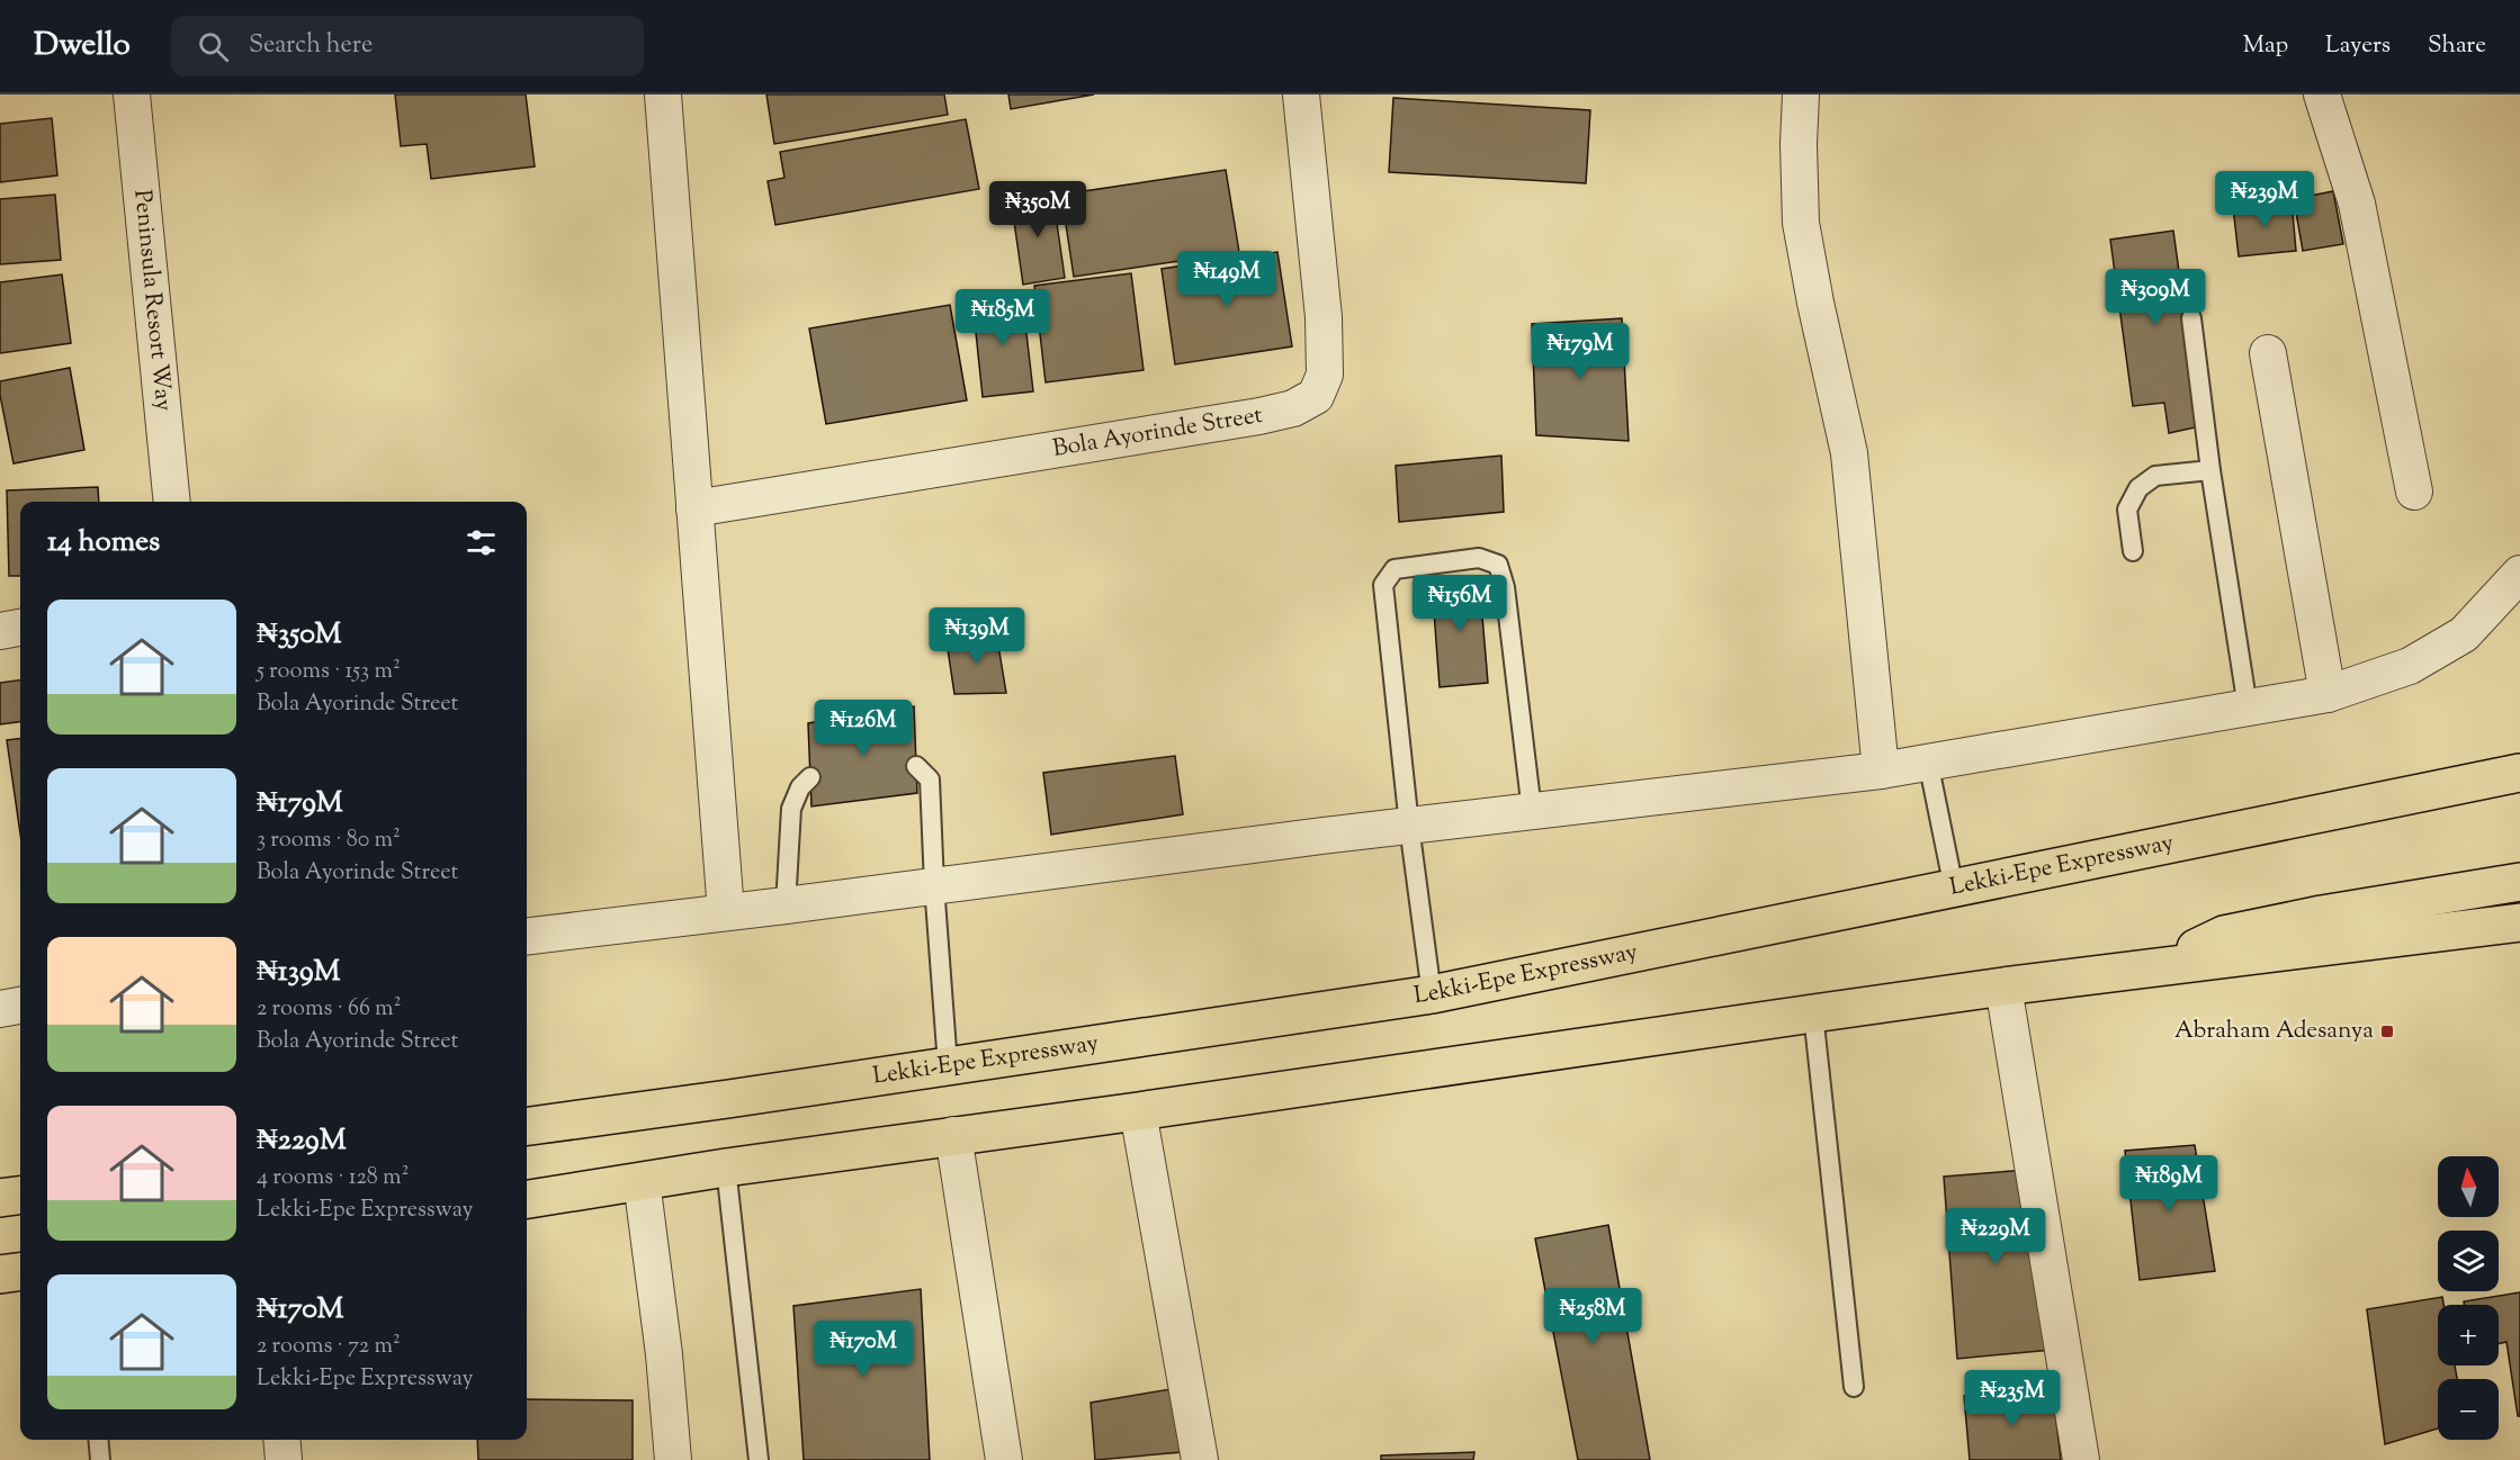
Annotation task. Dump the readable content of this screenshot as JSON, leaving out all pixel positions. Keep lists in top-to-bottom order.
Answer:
{
  "streets": {
    "highway": ["Lekki-Epe Expressway"],
    "street": ["Peninsula Resort Way", "Bola Ayorinde Street"]
  },
  "places": {
    "transit": ["Abraham Adesanya"]
  },
  "north": "top",
  "page": {
    "header": "Dwello",
    "search": "Search here",
    "nav": ["Map", "Layers", "Share"],
    "price": [
      "₦239M",
      "₦350M",
      "₦149M",
      "₦309M",
      "₦185M",
      "₦179M",
      "₦156M",
      "₦139M",
      "₦126M",
      "₦189M",
      "₦229M",
      "₦258M",
      "₦170M",
      "₦235M"
    ],
    "heading": "14 homes",
    "list": [
      {
        "name": "₦350M",
        "note": "5 rooms · 153 m² · Bola Ayorinde Street"
      },
      {
        "name": "₦179M",
        "note": "3 rooms · 80 m² · Bola Ayorinde Street"
      },
      {
        "name": "₦139M",
        "note": "2 rooms · 66 m² · Bola Ayorinde Street"
      },
      {
        "name": "₦229M",
        "note": "4 rooms · 128 m² · Lekki-Epe Expressway"
      },
      {
        "name": "₦170M",
        "note": "2 rooms · 72 m² · Lekki-Epe Expressway"
      }
    ],
    "map_buttons": ["+", "−"]
  }
}
